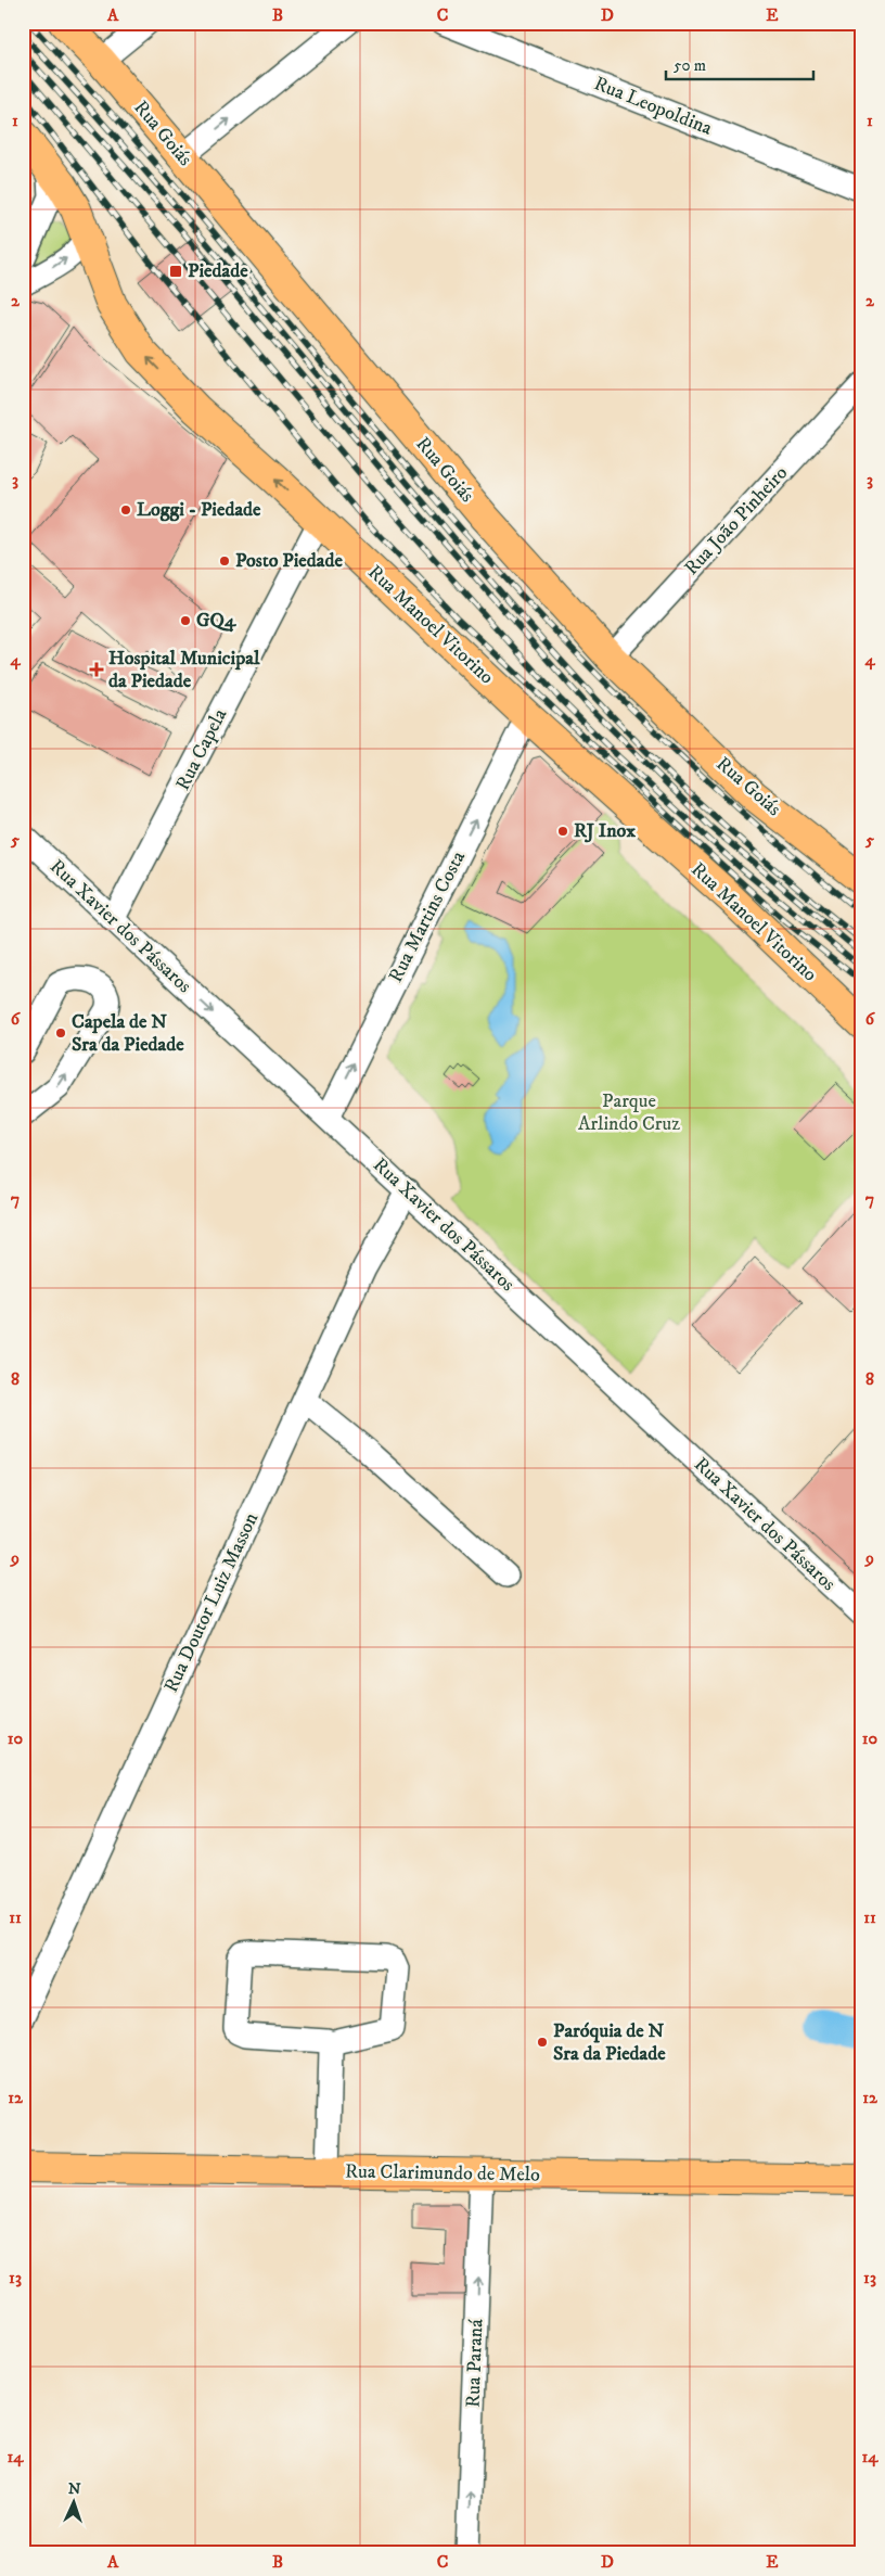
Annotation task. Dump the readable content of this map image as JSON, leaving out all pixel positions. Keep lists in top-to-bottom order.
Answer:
{
  "streets": {
    "main road": ["Rua Goiás", "Rua Manoel Vitorino", "Rua Clarimundo de Melo"],
    "street": [
      "Rua Leopoldina",
      "Rua João Pinheiro",
      "Rua Capela",
      "Rua Martins Costa",
      "Rua Xavier dos Pássaros",
      "Rua Doutor Luiz Masson",
      "Rua Paraná"
    ]
  },
  "crossings": [
    ["Rua Goiás", "Rua João Pinheiro"],
    ["Rua Manoel Vitorino", "Rua Capela"],
    ["Rua Manoel Vitorino", "Rua Martins Costa"],
    ["Rua Capela", "Rua Xavier dos Pássaros"],
    ["Rua Martins Costa", "Rua Xavier dos Pássaros"],
    ["Rua Xavier dos Pássaros", "Rua Doutor Luiz Masson"],
    ["Rua Clarimundo de Melo", "Rua Paraná"]
  ],
  "one_way": ["Rua Martins Costa", "Rua Paraná"],
  "parks": ["Parque Arlindo Cruz"],
  "places": {
    "transit": ["Piedade"],
    "other": [
      "Loggi - Piedade",
      "Posto Piedade",
      "GQ4",
      "RJ Inox",
      "Capela de N Sra da Piedade",
      "Paróquia de N Sra da Piedade"
    ],
    "health": ["Hospital Municipal da Piedade"]
  },
  "scale_bar": "50 m",
  "north": "top",
  "grid": {
    "columns": [
      "A",
      "B",
      "C",
      "D",
      "E"
    ],
    "rows": [
      "1",
      "2",
      "3",
      "4",
      "5",
      "6",
      "7",
      "8",
      "9",
      "10",
      "11",
      "12",
      "13",
      "14"
    ]
  }
}
